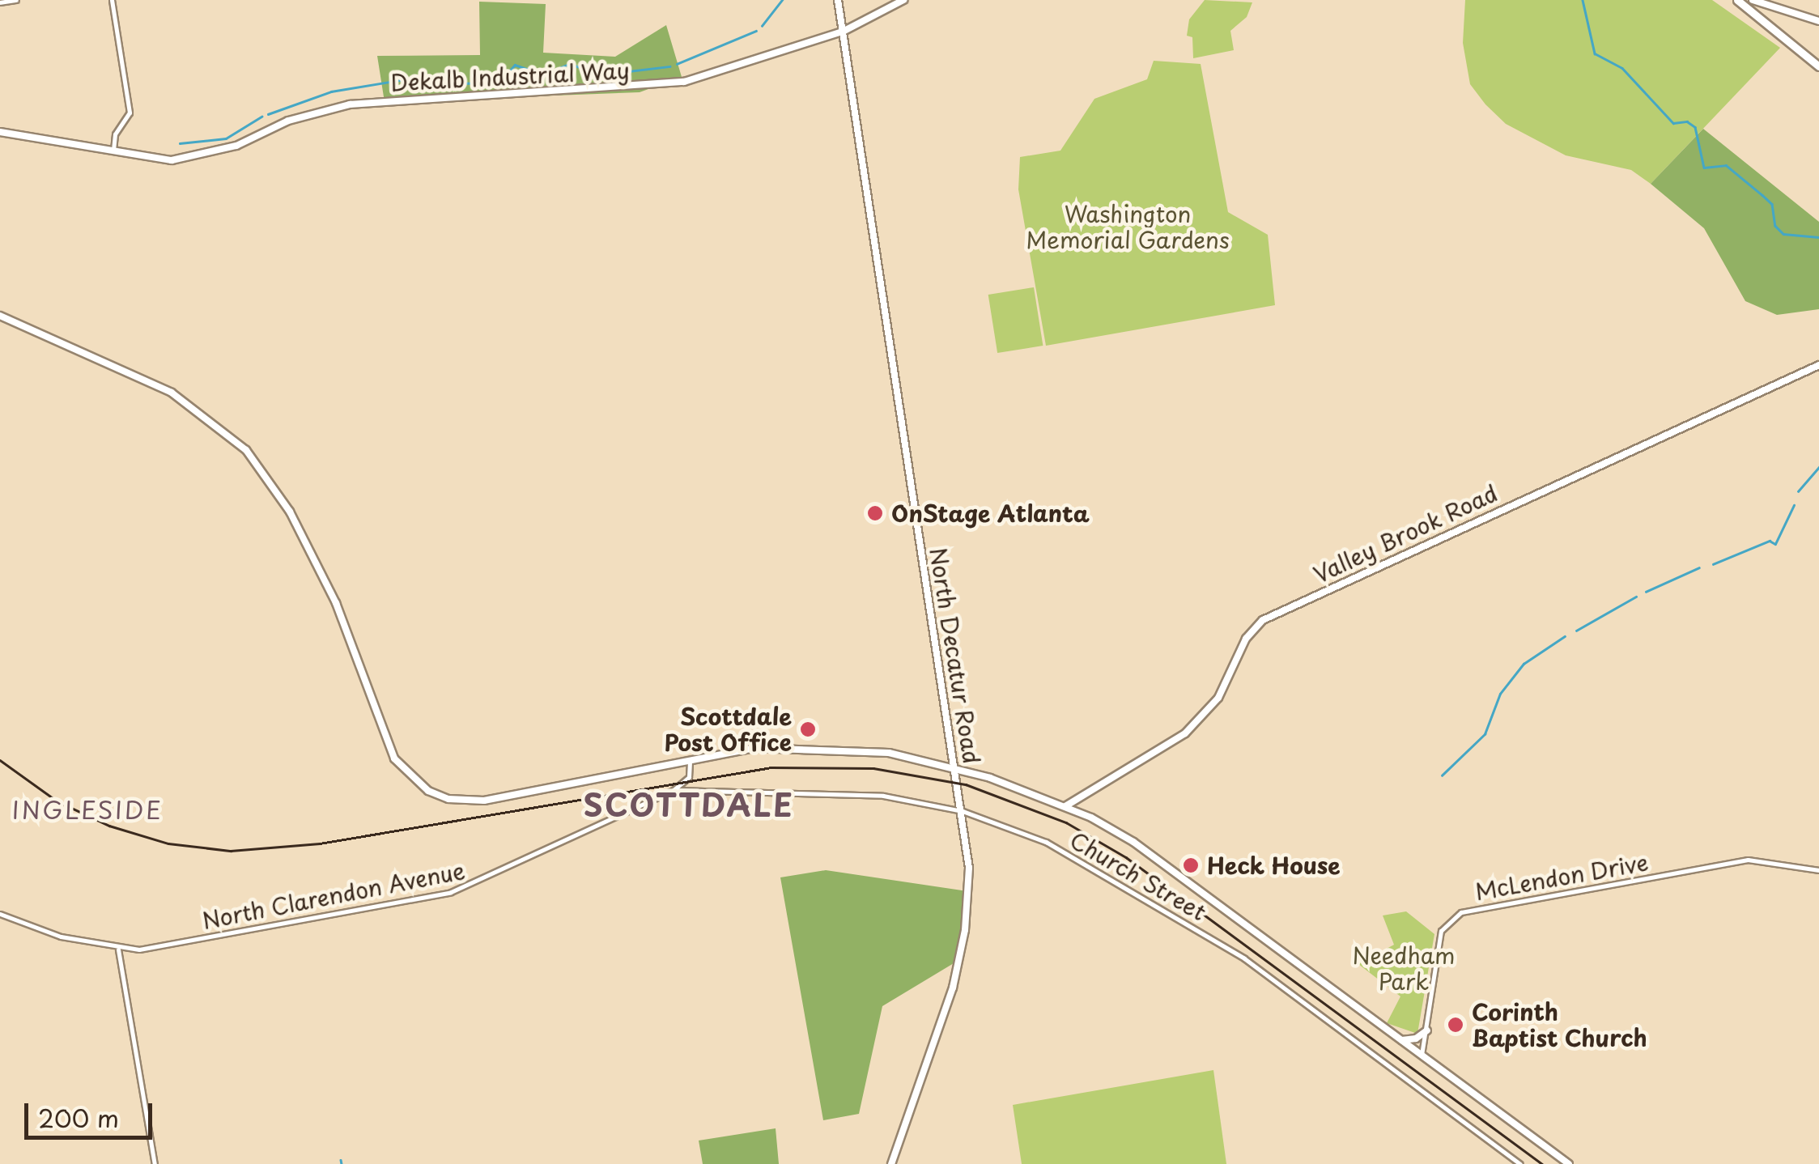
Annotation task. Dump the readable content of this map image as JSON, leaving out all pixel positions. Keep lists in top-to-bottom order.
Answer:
{
  "streets": {
    "main road": ["Dekalb Industrial Way", "Valley Brook Road", "North Decatur Road"],
    "street": ["Church Street", "McLendon Drive", "North Clarendon Avenue"]
  },
  "crossings": [
    ["Dekalb Industrial Way", "North Decatur Road"],
    ["North Decatur Road", "Church Street"],
    ["Church Street", "North Clarendon Avenue"]
  ],
  "districts": ["SCOTTDALE", "INGLESIDE"],
  "parks": ["Washington Memorial Gardens", "Needham Park"],
  "places": [
    "OnStage Atlanta",
    "Scottdale Post Office",
    "Heck House",
    "Corinth Baptist Church"
  ],
  "scale_bar": "200 m"
}
